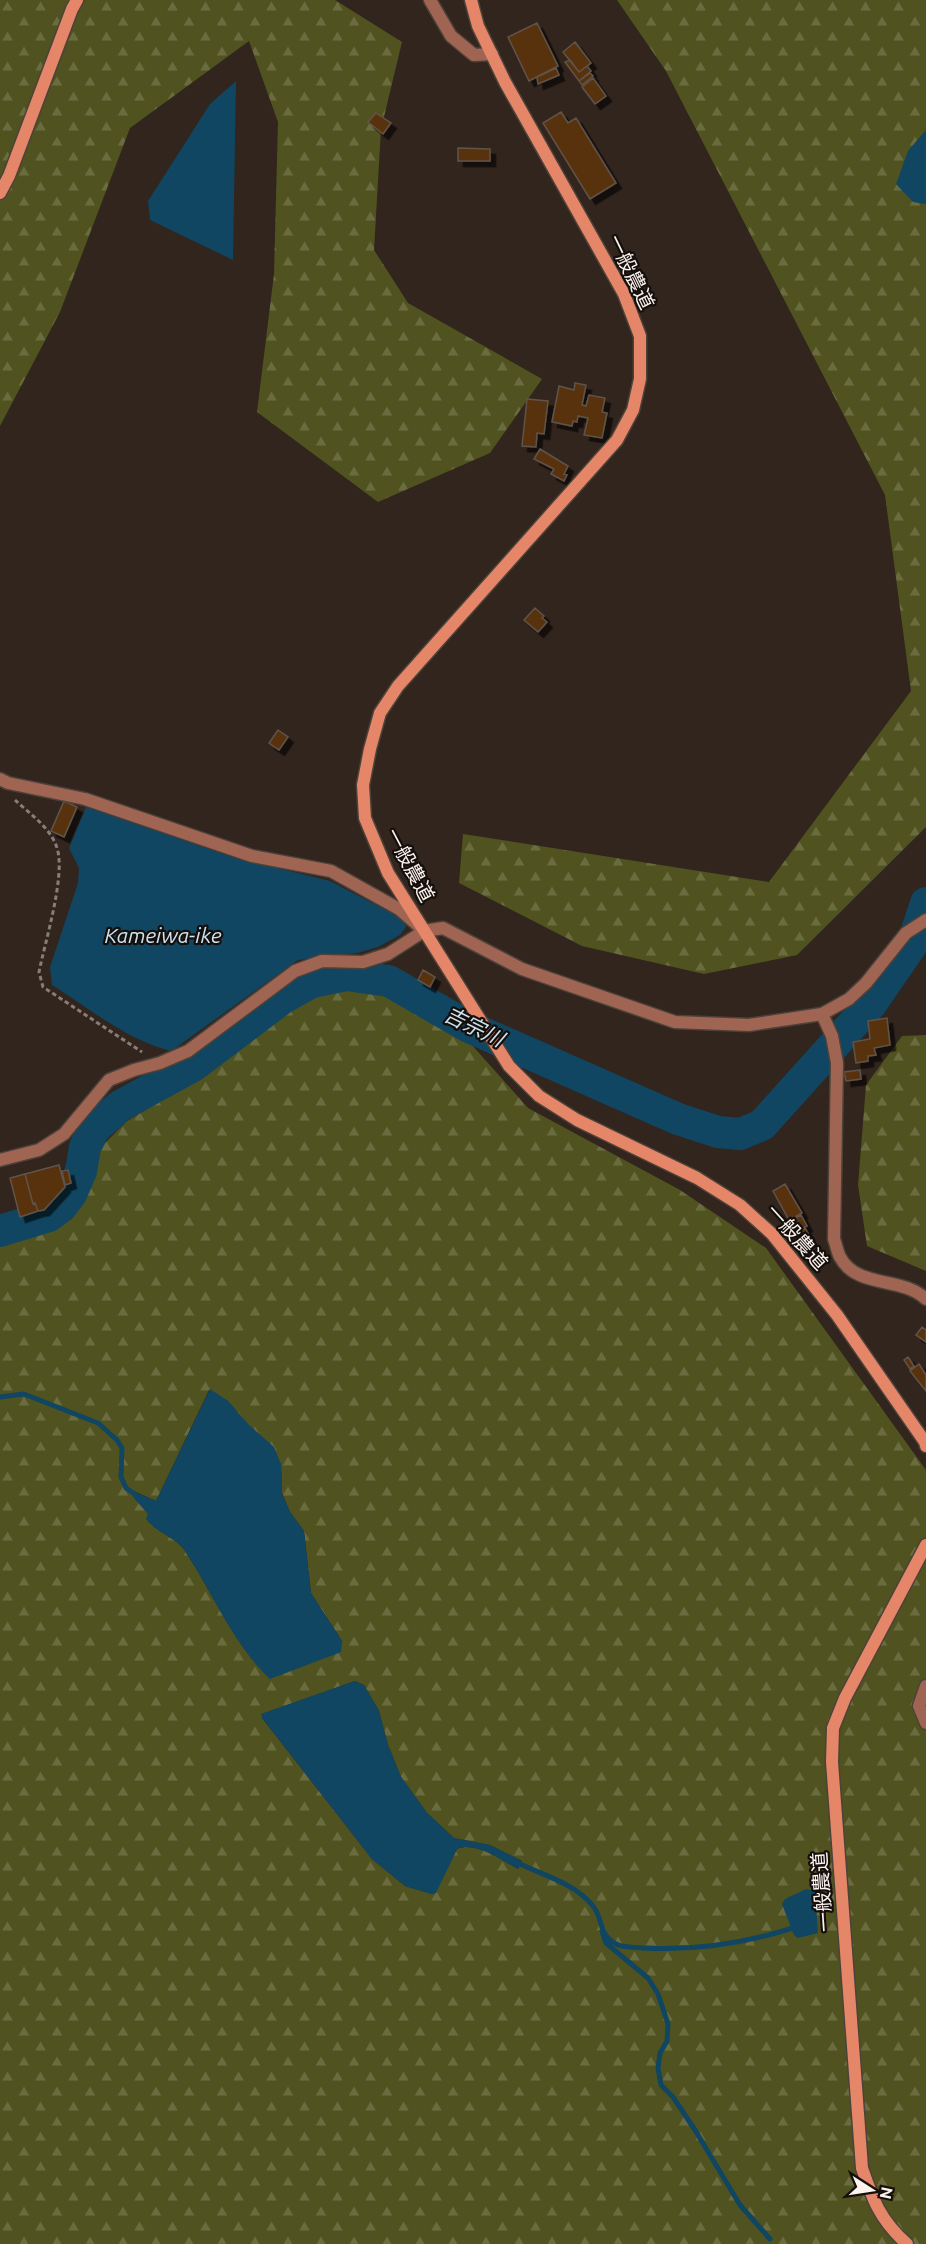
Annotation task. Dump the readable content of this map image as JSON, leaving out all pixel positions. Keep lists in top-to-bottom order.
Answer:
{
  "streets": {
    "street": ["一般農道"]
  },
  "water": ["Kameiwa-ike", "吉宗川"],
  "north": "right"
}
